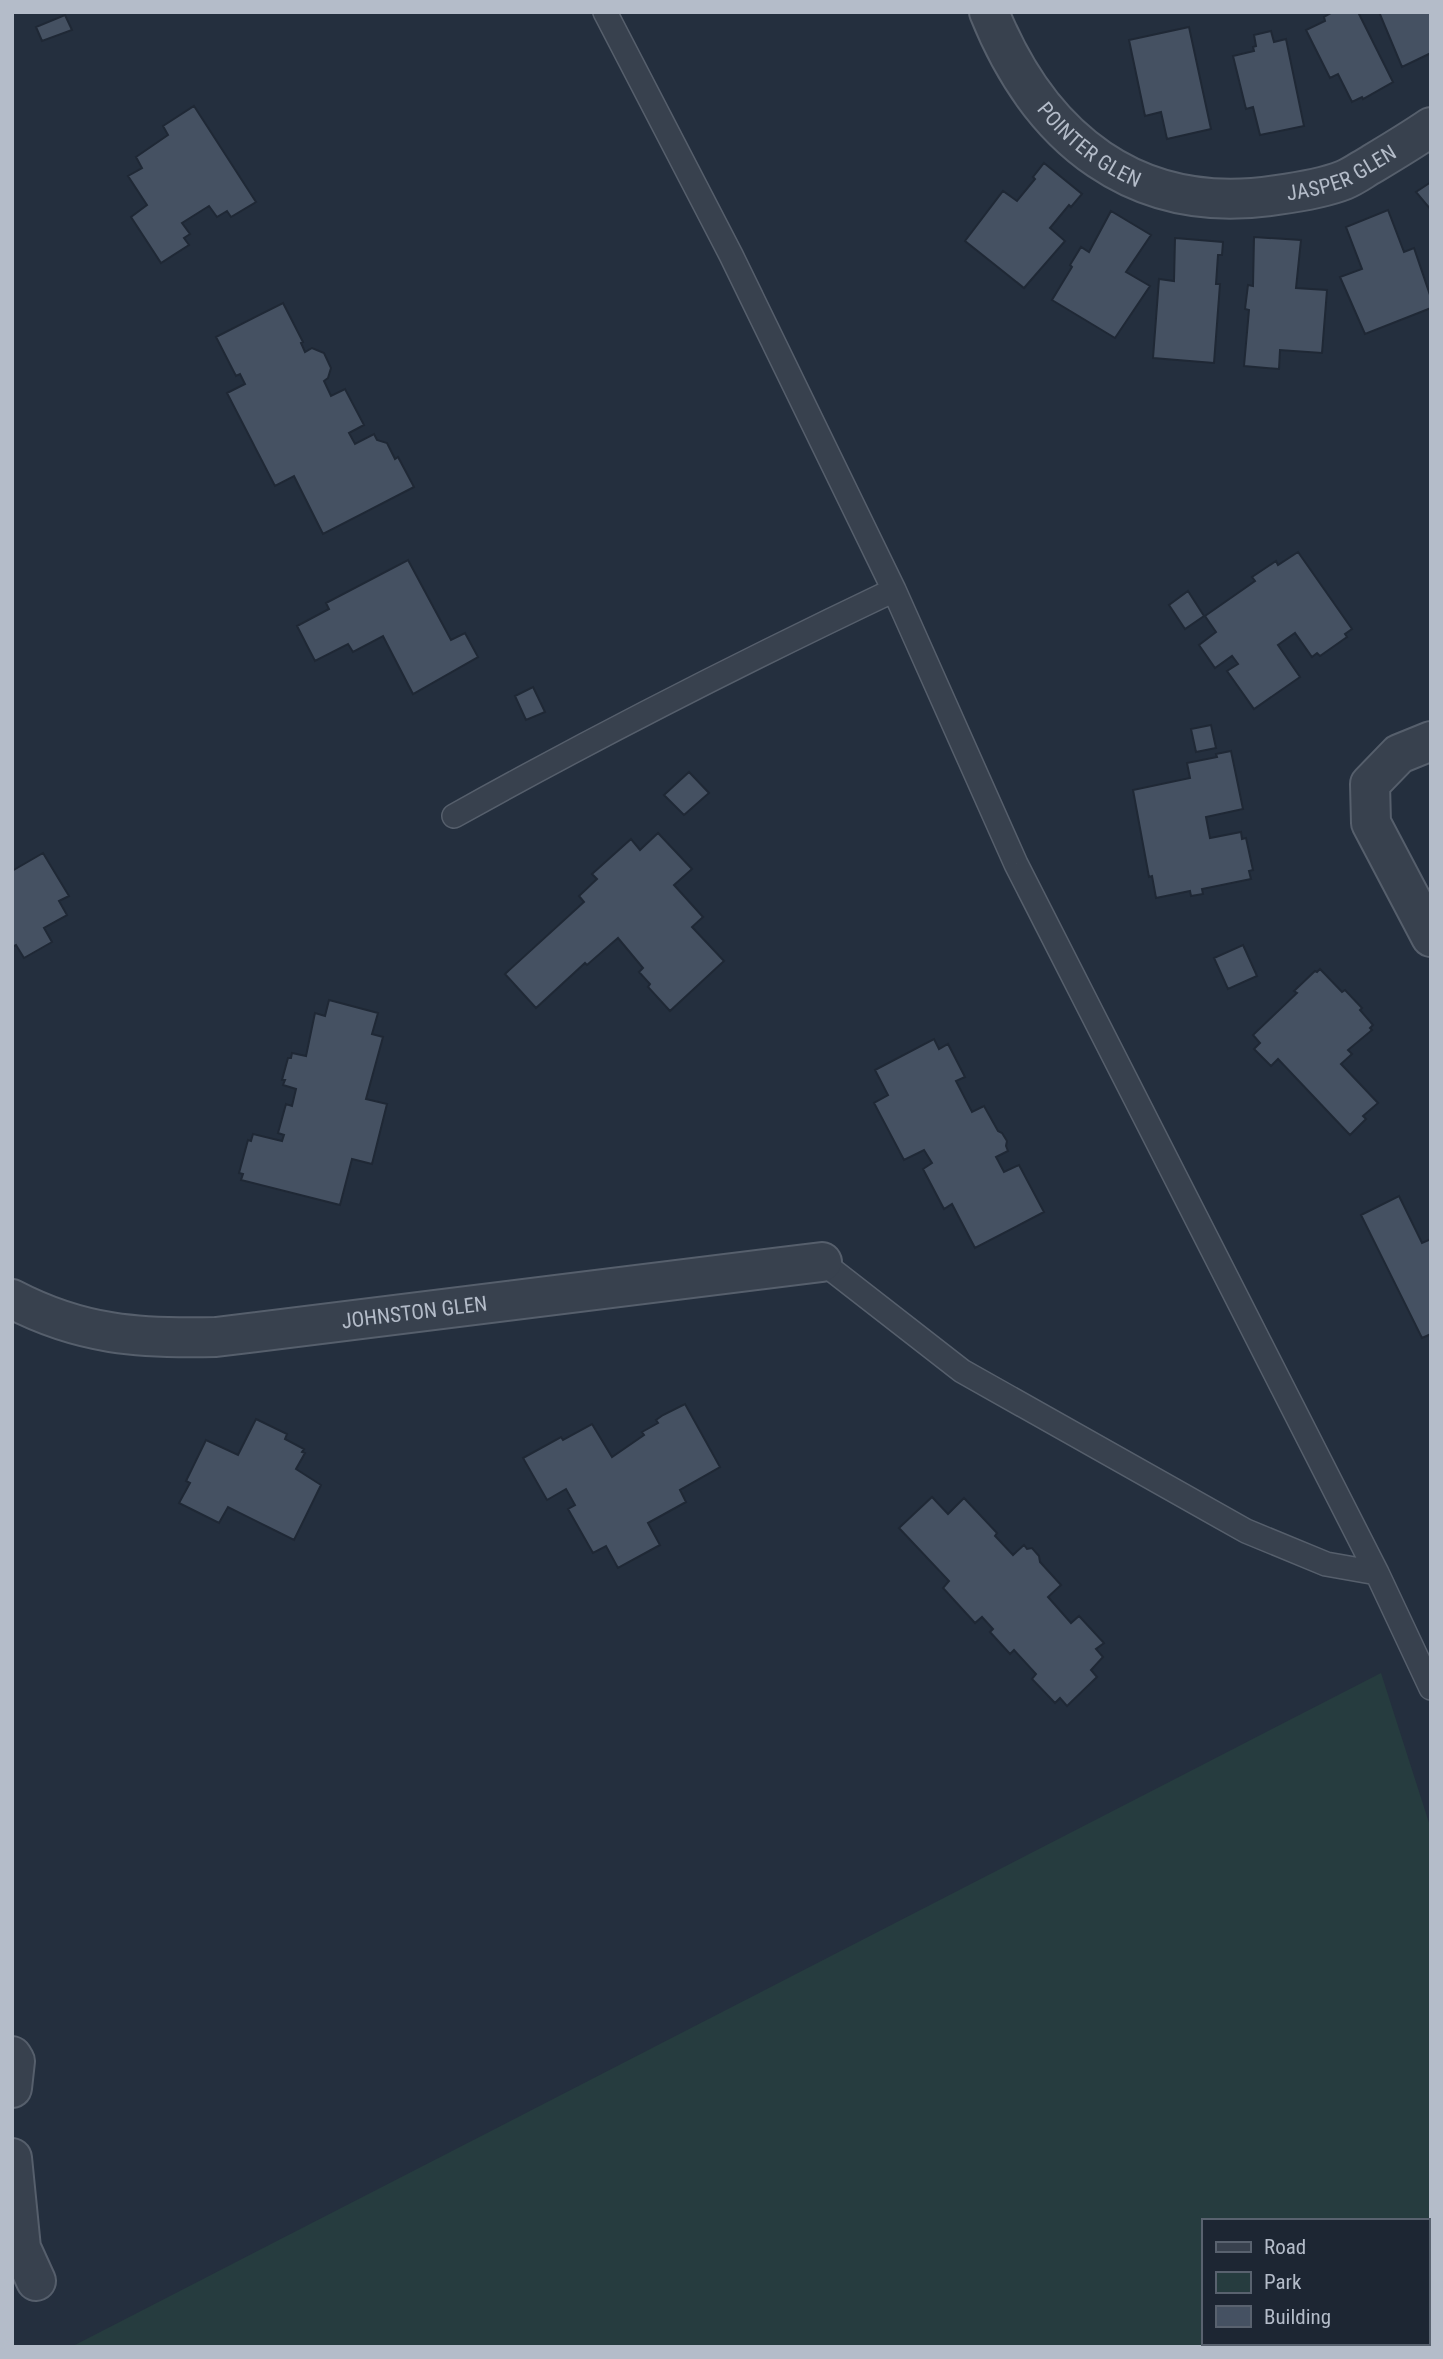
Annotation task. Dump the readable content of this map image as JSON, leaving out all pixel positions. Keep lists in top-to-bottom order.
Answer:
{
  "streets": {
    "street": ["POINTER GLEN", "JASPER GLEN", "JOHNSTON GLEN"]
  },
  "crossings": [
    ["POINTER GLEN", "JASPER GLEN"]
  ],
  "legend": ["Road", "Park", "Building"]
}
